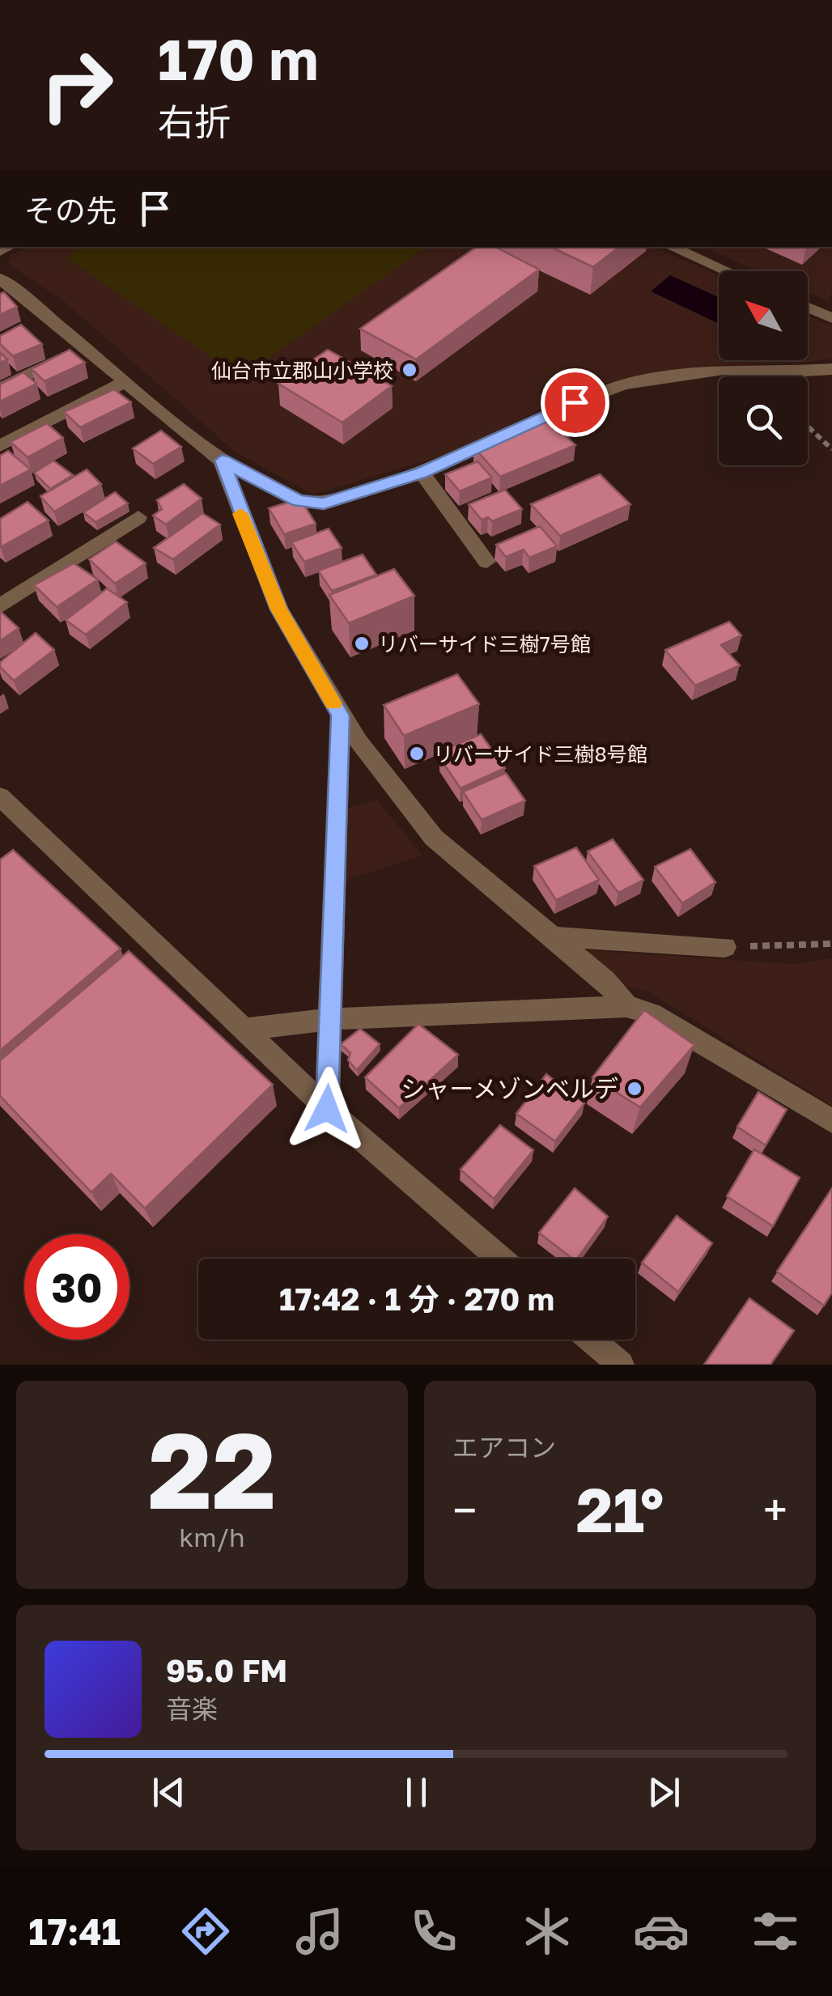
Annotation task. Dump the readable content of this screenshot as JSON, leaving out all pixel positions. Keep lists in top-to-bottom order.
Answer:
{
  "places": [
    "仙台市立郡山小学校",
    "リバーサイド三樹7号館",
    "リバーサイド三樹8号館",
    "シャーメゾンベルデ"
  ],
  "north": "top left",
  "page": {
    "turn": ["170 m", "右折"],
    "then": "その先",
    "limit": "30",
    "trip": "17:42 · 1 分 · 270 m",
    "tile": [
      ["22", "km/h"],
      "エアコン"
    ],
    "heat": ["−", "21°", "+"],
    "song": ["95.0 FM", "音楽"],
    "tabs": "17:41"
  }
}
